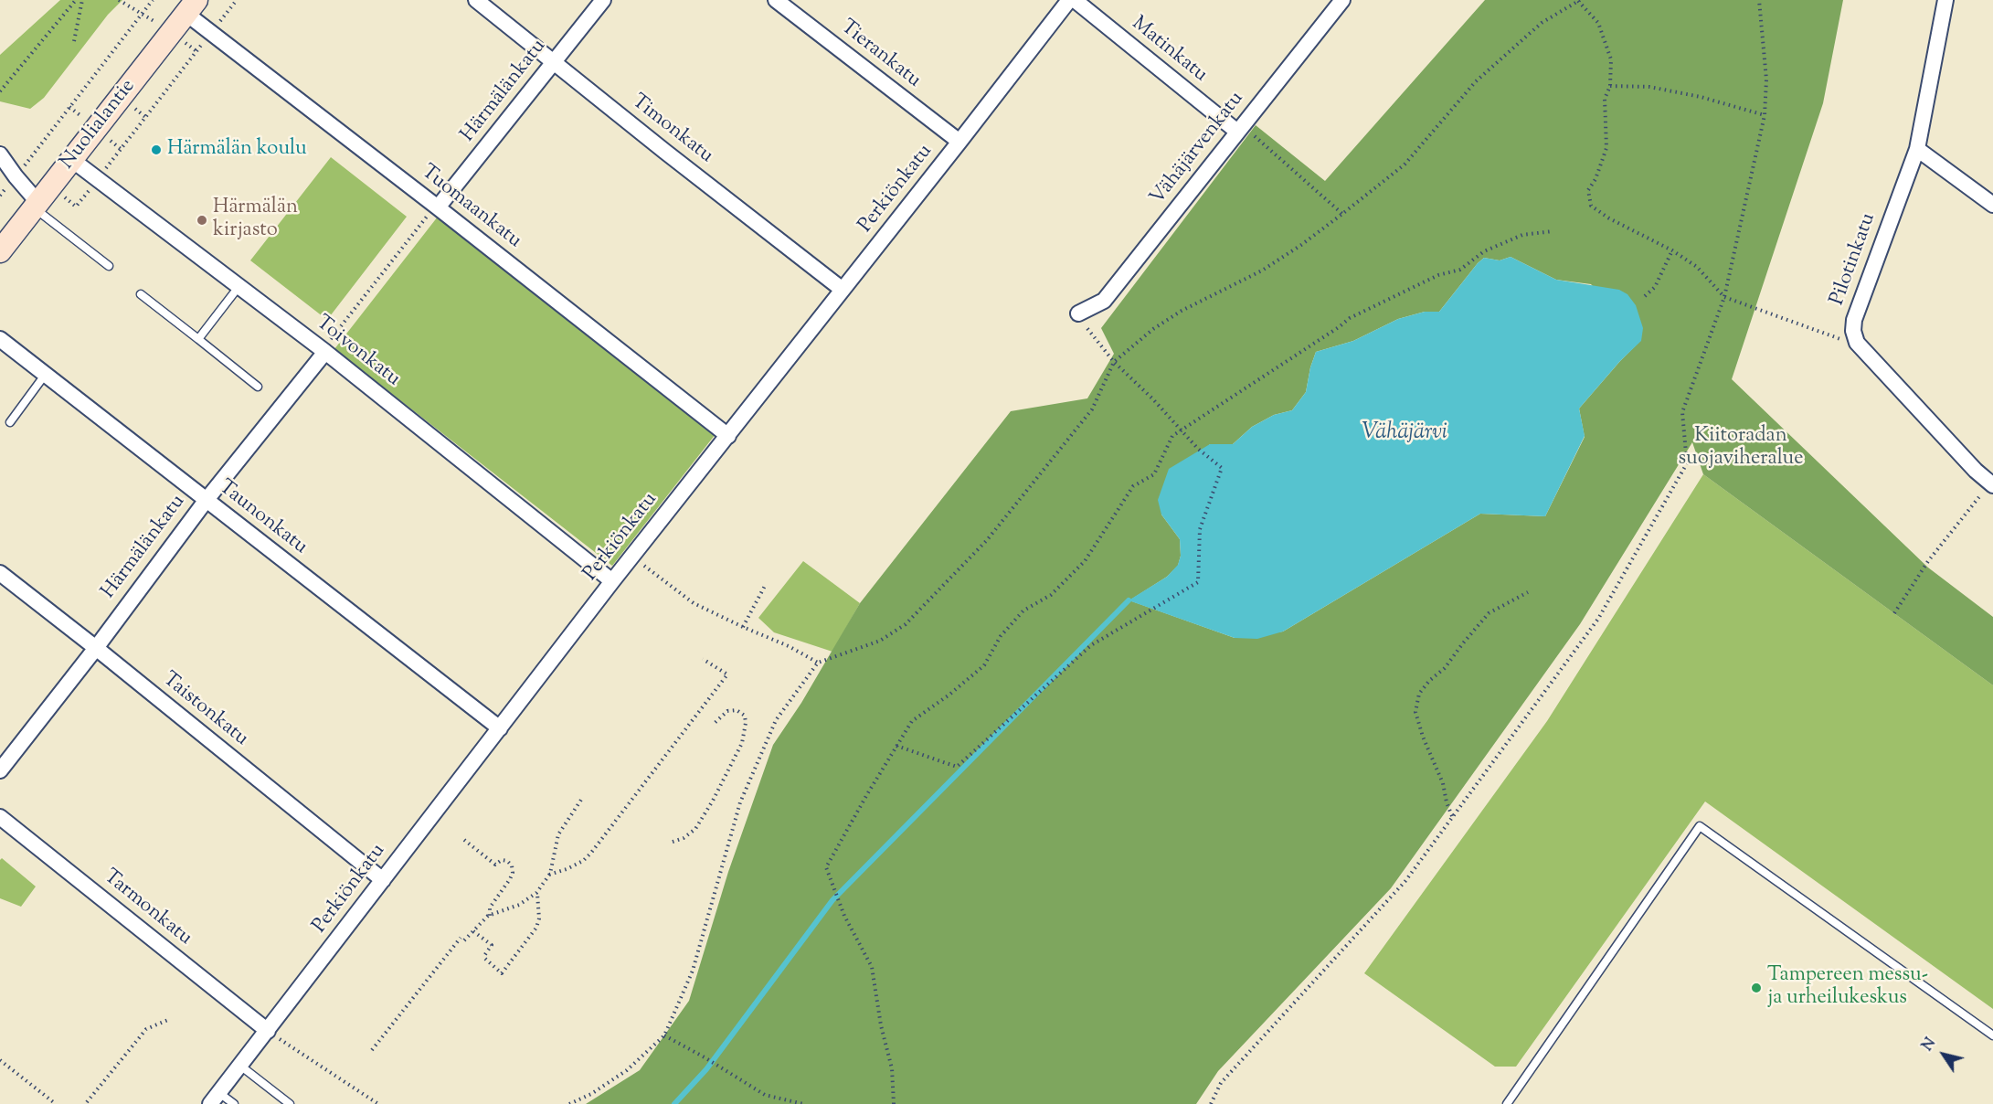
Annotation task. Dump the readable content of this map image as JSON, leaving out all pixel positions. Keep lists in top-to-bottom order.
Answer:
{
  "streets": {
    "street": [
      "Matinkatu",
      "Tierankatu",
      "Härmälänkatu",
      "Nuolialantie",
      "Timonkatu",
      "Vähäjärvenkatu",
      "Perkiönkatu",
      "Tuomaankatu",
      "Pilotinkatu",
      "Toivonkatu",
      "Taunonkatu",
      "Taistonkatu",
      "Tarmonkatu"
    ]
  },
  "crossings": [
    ["Matinkatu", "Vähäjärvenkatu"],
    ["Tierankatu", "Perkiönkatu"],
    ["Härmälänkatu", "Timonkatu"],
    ["Härmälänkatu", "Tuomaankatu"],
    ["Härmälänkatu", "Toivonkatu"],
    ["Härmälänkatu", "Taunonkatu"],
    ["Härmälänkatu", "Taistonkatu"],
    ["Nuolialantie", "Tuomaankatu"],
    ["Nuolialantie", "Toivonkatu"],
    ["Timonkatu", "Perkiönkatu"],
    ["Perkiönkatu", "Tuomaankatu"],
    ["Perkiönkatu", "Toivonkatu"],
    ["Perkiönkatu", "Taunonkatu"],
    ["Perkiönkatu", "Taistonkatu"],
    ["Perkiönkatu", "Tarmonkatu"]
  ],
  "water": ["Vähäjärvi"],
  "parks": ["Kiitoradan suojaviheralue"],
  "places": ["Härmälän koulu", "Härmälän kirjasto", "Tampereen messu- ja urheilukeskus"],
  "north": "top left"
}
